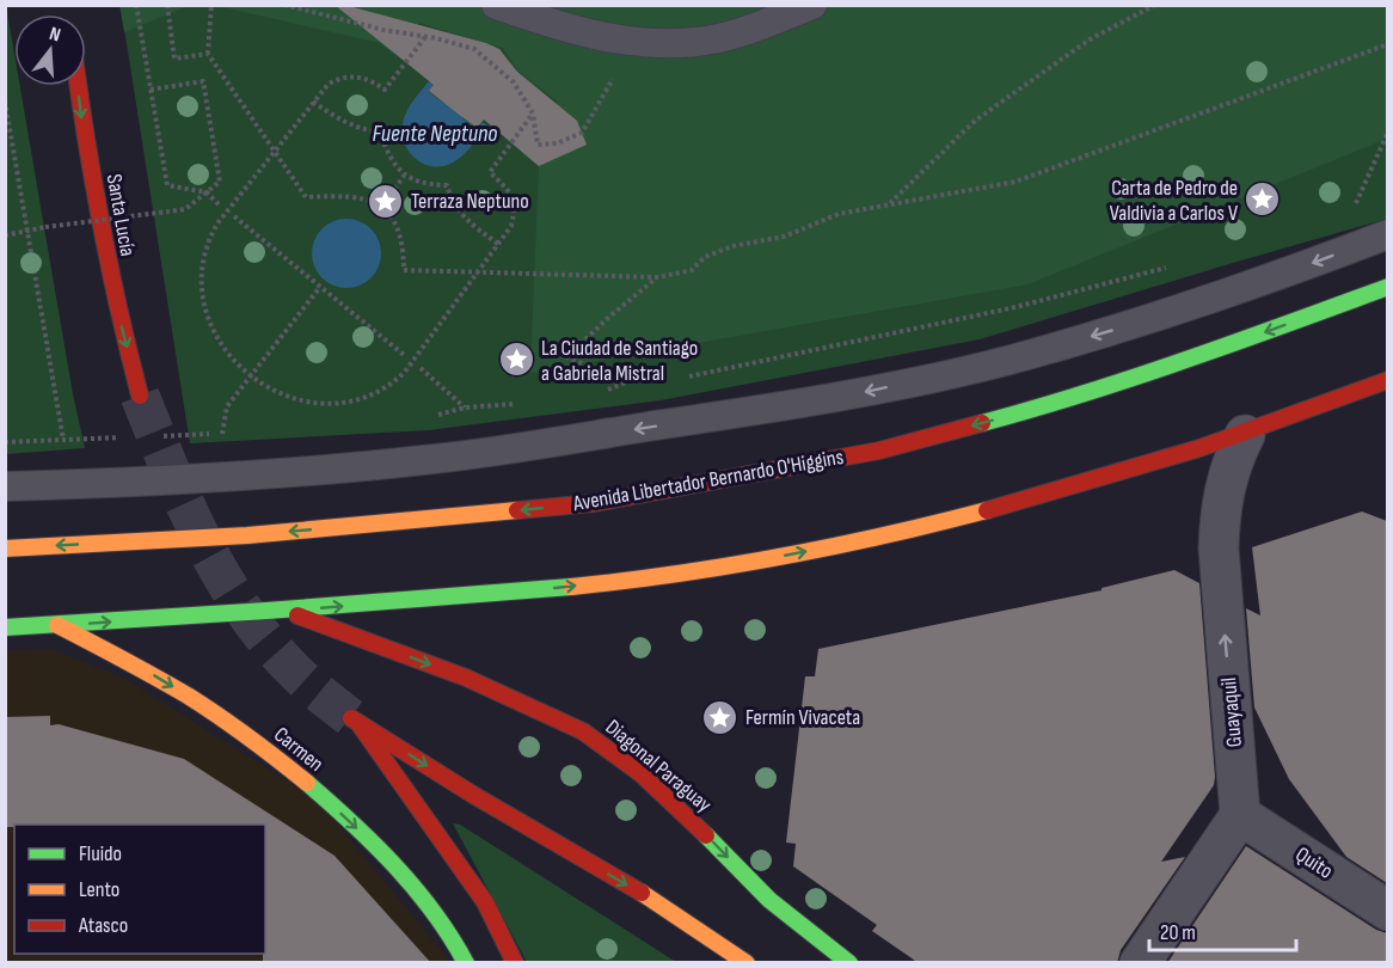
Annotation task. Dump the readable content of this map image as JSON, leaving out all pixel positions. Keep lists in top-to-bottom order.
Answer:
{
  "streets": {
    "main road": [
      "Santa Lucía",
      "Avenida Libertador Bernardo O'Higgins",
      "Carmen",
      "Diagonal Paraguay"
    ],
    "street": ["Guayaquil", "Quito"]
  },
  "crossings": [
    ["Guayaquil", "Quito"]
  ],
  "one_way": [
    "Santa Lucía",
    "Guayaquil",
    "Carmen",
    "Diagonal Paraguay"
  ],
  "water": ["Fuente Neptuno"],
  "places": {
    "place": [
      "Carta de Pedro de Valdivia a Carlos V",
      "Terraza Neptuno",
      "La Ciudad de Santiago a Gabriela Mistral",
      "Fermín Vivaceta"
    ]
  },
  "legend": ["Fluido", "Lento", "Atasco"],
  "scale_bar": "20 m",
  "north": "top"
}
